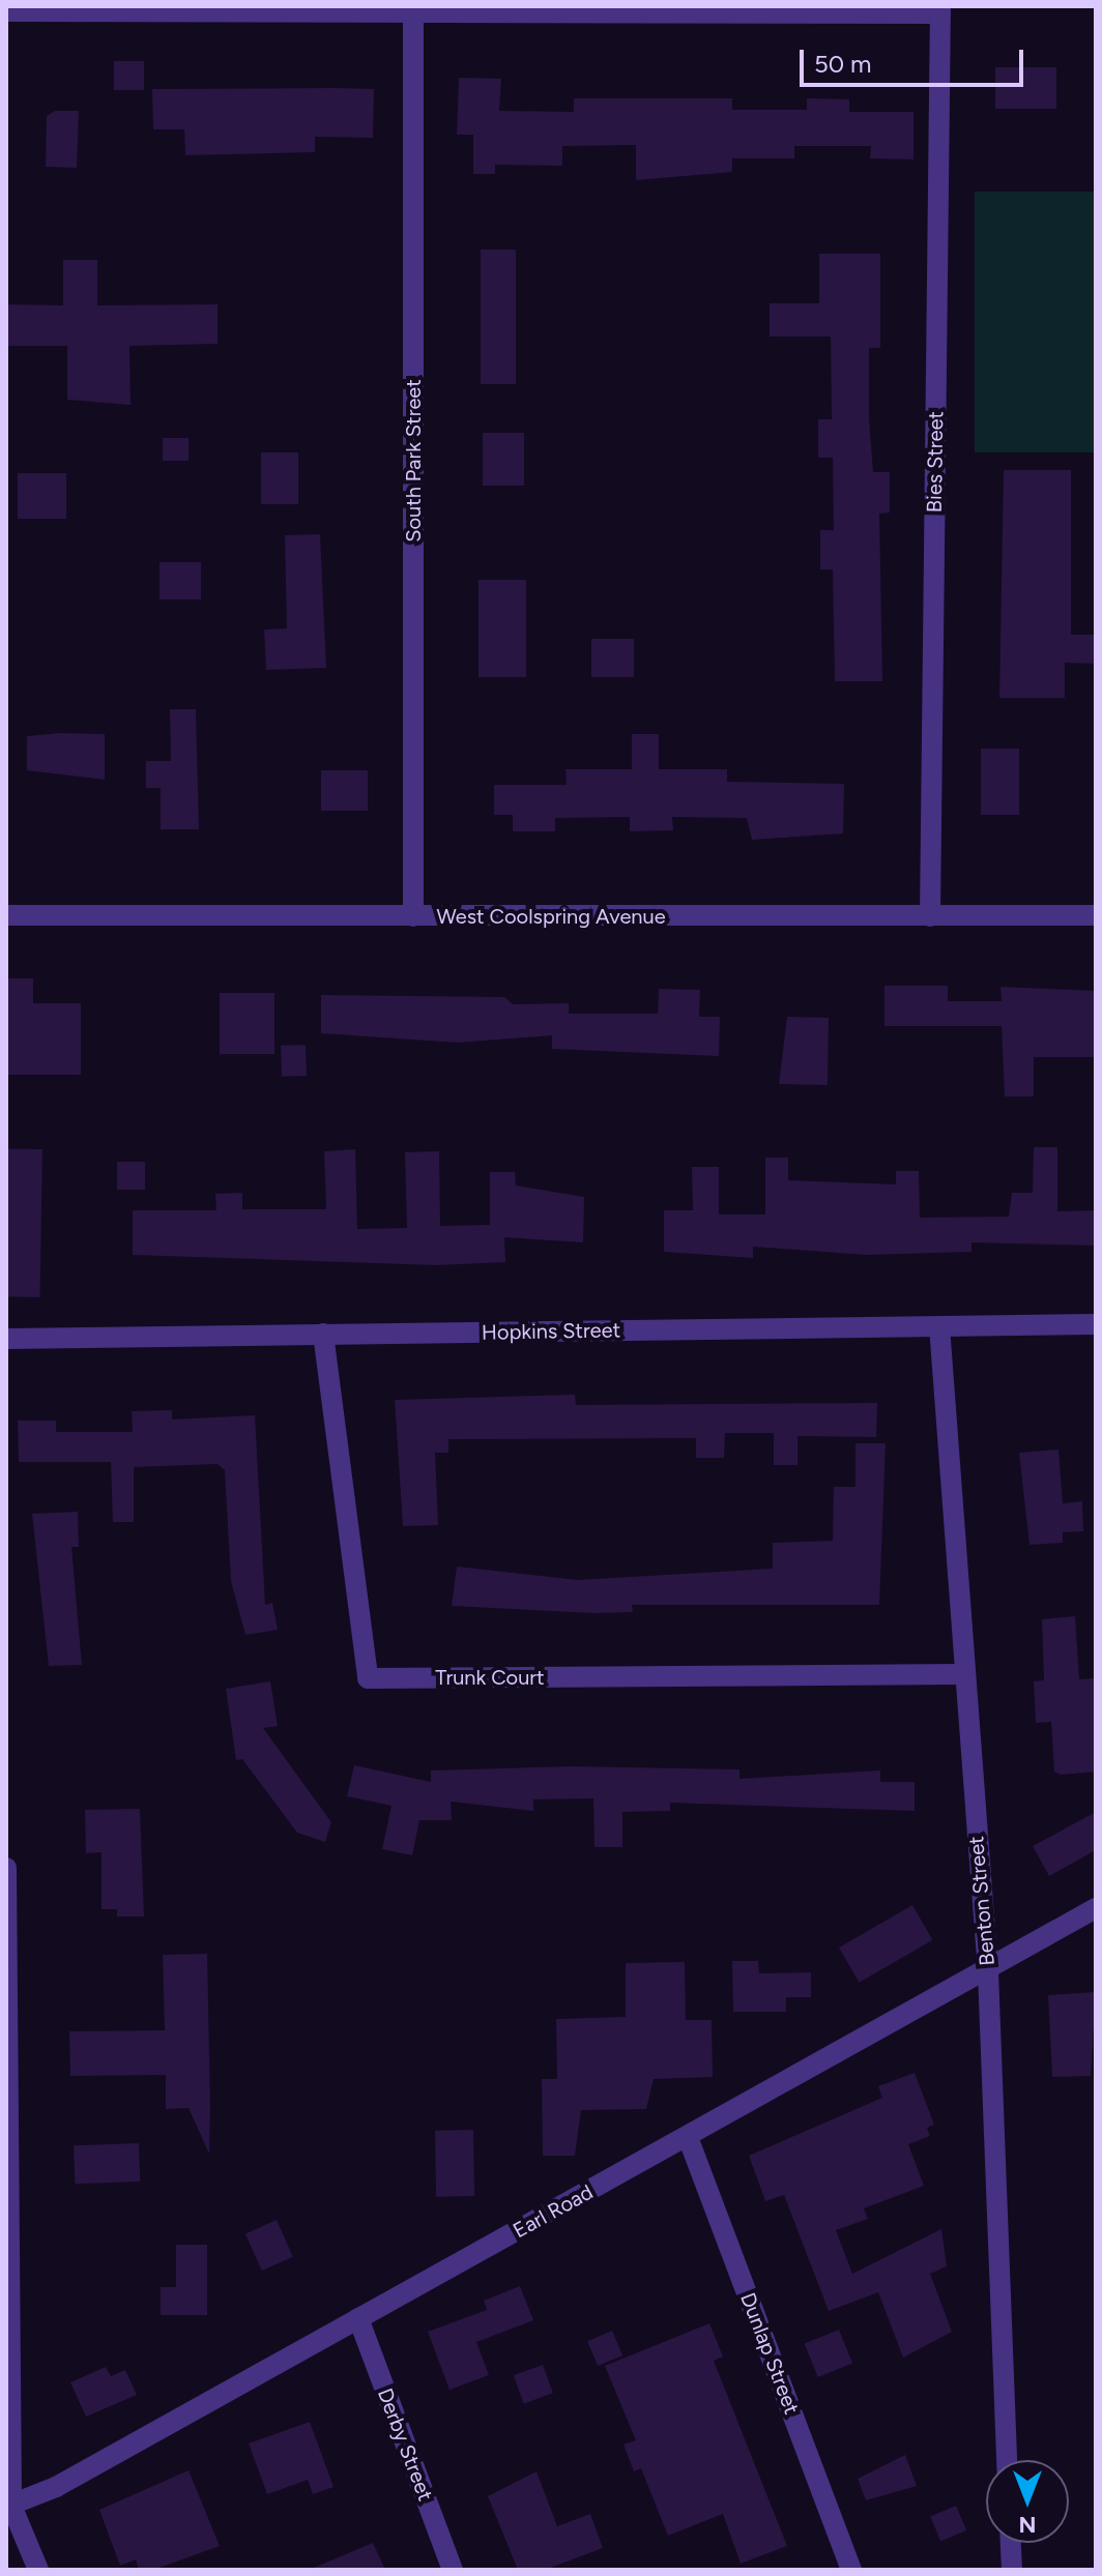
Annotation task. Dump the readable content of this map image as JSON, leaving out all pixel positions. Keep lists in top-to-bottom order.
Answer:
{
  "streets": {
    "street": [
      "South Park Street",
      "Bies Street",
      "West Coolspring Avenue",
      "Hopkins Street",
      "Trunk Court",
      "Benton Street",
      "Earl Road",
      "Dunlap Street",
      "Derby Street"
    ]
  },
  "crossings": [
    ["South Park Street", "West Coolspring Avenue"],
    ["Bies Street", "West Coolspring Avenue"],
    ["Hopkins Street", "Trunk Court"],
    ["Hopkins Street", "Benton Street"],
    ["Trunk Court", "Benton Street"],
    ["Benton Street", "Earl Road"],
    ["Earl Road", "Dunlap Street"],
    ["Earl Road", "Derby Street"]
  ],
  "scale_bar": "50 m",
  "north": "bottom"
}
